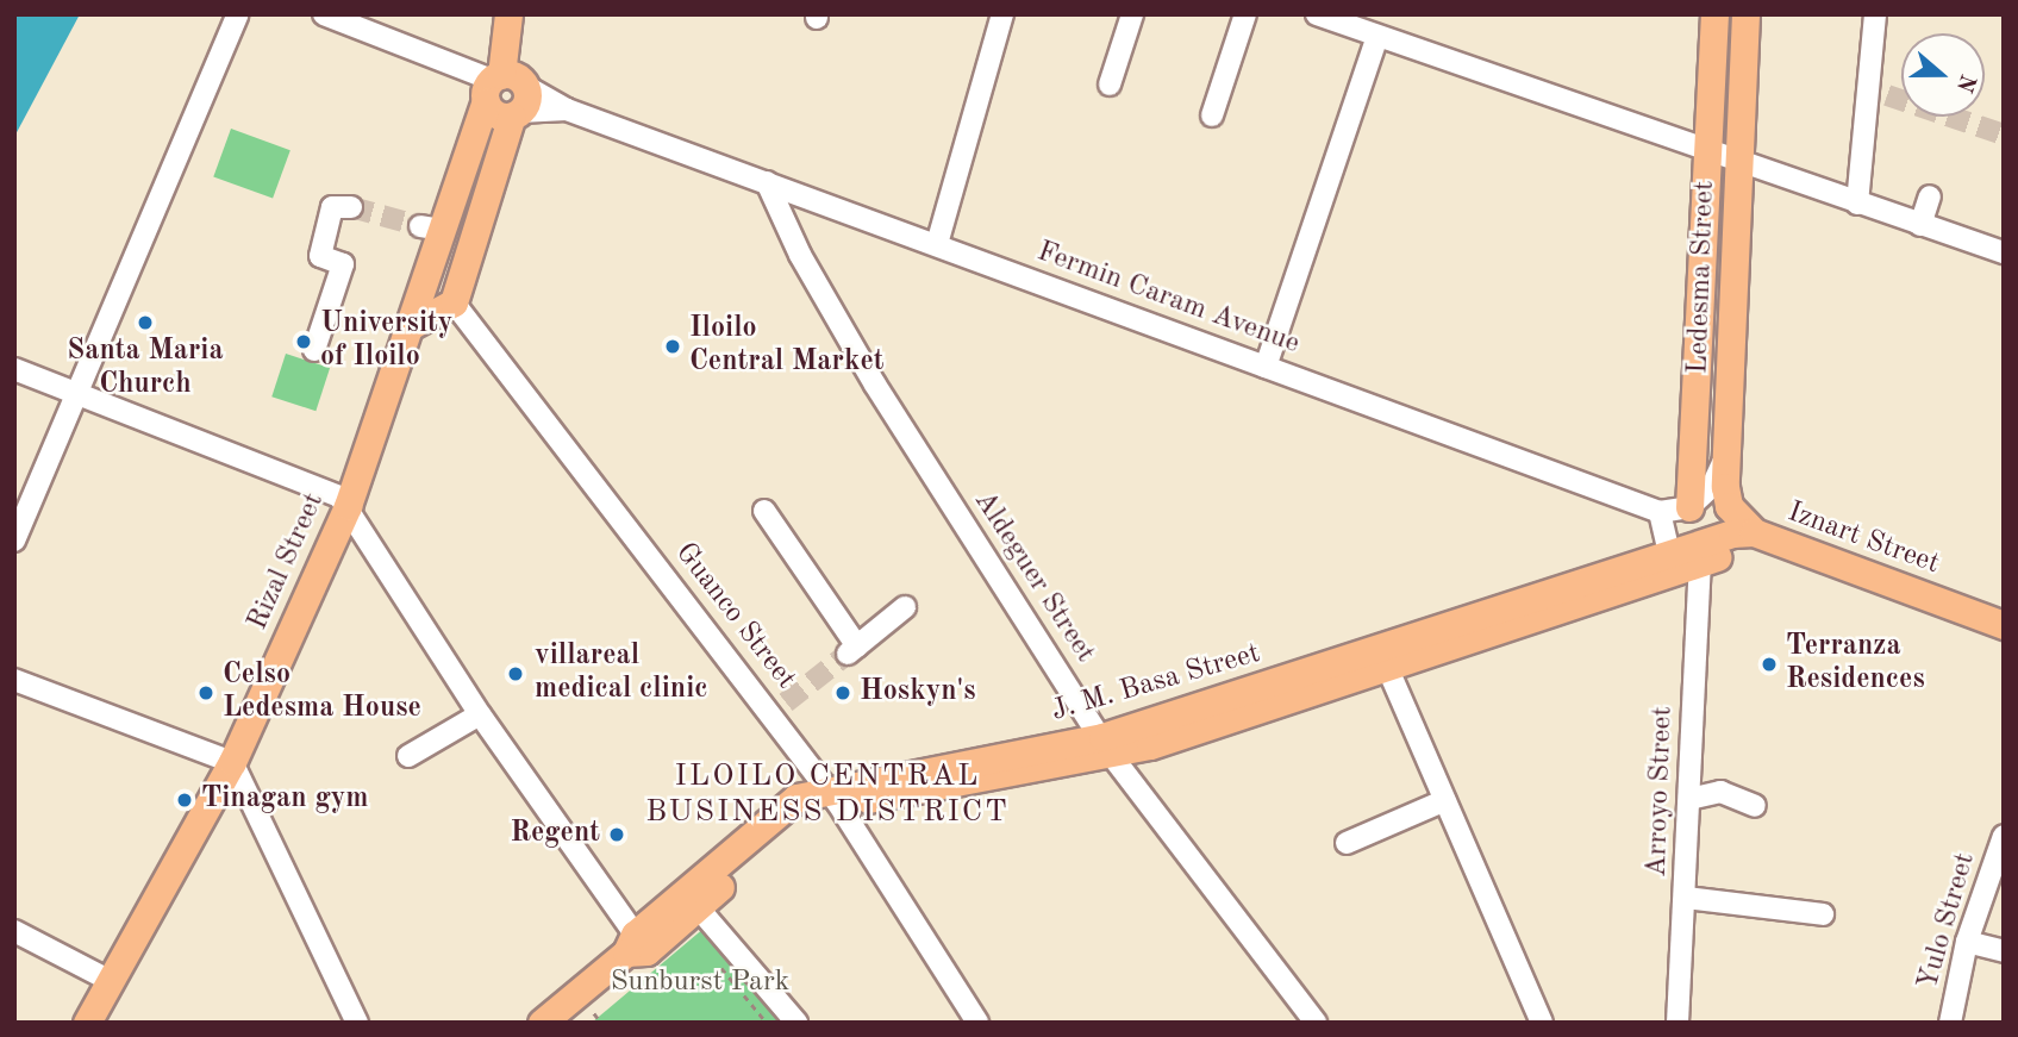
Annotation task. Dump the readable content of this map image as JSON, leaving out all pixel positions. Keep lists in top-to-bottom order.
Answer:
{
  "streets": {
    "main road": [
      "Ledesma Street",
      "Iznart Street",
      "Rizal Street",
      "J. M. Basa Street"
    ],
    "street": [
      "Fermin Caram Avenue",
      "Aldeguer Street",
      "Guanco Street",
      "Arroyo Street",
      "Yulo Street"
    ]
  },
  "crossings": [
    ["Ledesma Street", "Fermin Caram Avenue"],
    ["Ledesma Street", "Iznart Street"],
    ["Fermin Caram Avenue", "Rizal Street"],
    ["Fermin Caram Avenue", "Aldeguer Street"],
    ["Iznart Street", "J. M. Basa Street"],
    ["Iznart Street", "Arroyo Street"],
    ["Rizal Street", "Guanco Street"],
    ["Aldeguer Street", "J. M. Basa Street"],
    ["Guanco Street", "J. M. Basa Street"],
    ["J. M. Basa Street", "Arroyo Street"]
  ],
  "districts": ["ILOILO CENTRAL BUSINESS DISTRICT"],
  "parks": ["Sunburst Park"],
  "places": [
    "Santa Maria Church",
    "University of Iloilo",
    "Iloilo Central Market",
    "Terranza Residences",
    "villareal medical clinic",
    "Celso Ledesma House",
    "Hoskyn's",
    "Tinagan gym",
    "Regent"
  ],
  "north": "right"
}
